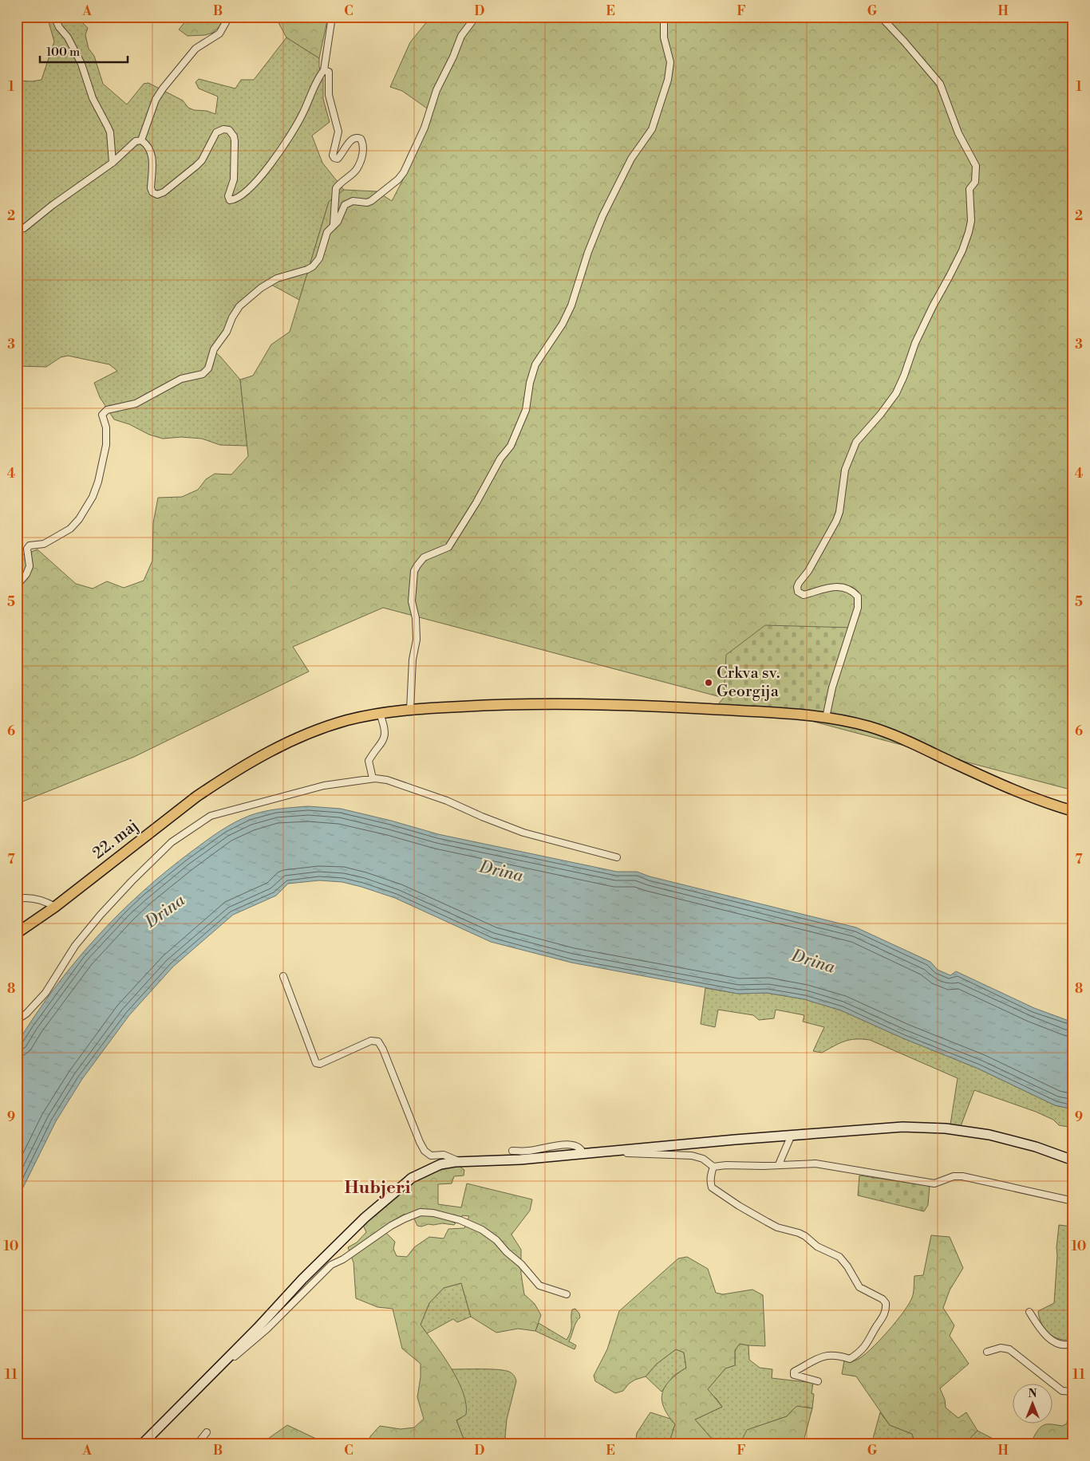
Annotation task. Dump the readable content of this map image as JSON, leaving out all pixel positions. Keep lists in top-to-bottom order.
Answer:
{
  "streets": {
    "main road": ["22. maj"]
  },
  "districts": ["Hubjeri"],
  "water": ["Drina"],
  "places": ["Crkva sv. Georgija"],
  "scale_bar": "100 m",
  "north": "top",
  "grid": {
    "columns": [
      "A",
      "B",
      "C",
      "D",
      "E",
      "F",
      "G",
      "H"
    ],
    "rows": [
      "1",
      "2",
      "3",
      "4",
      "5",
      "6",
      "7",
      "8",
      "9",
      "10",
      "11"
    ]
  }
}
